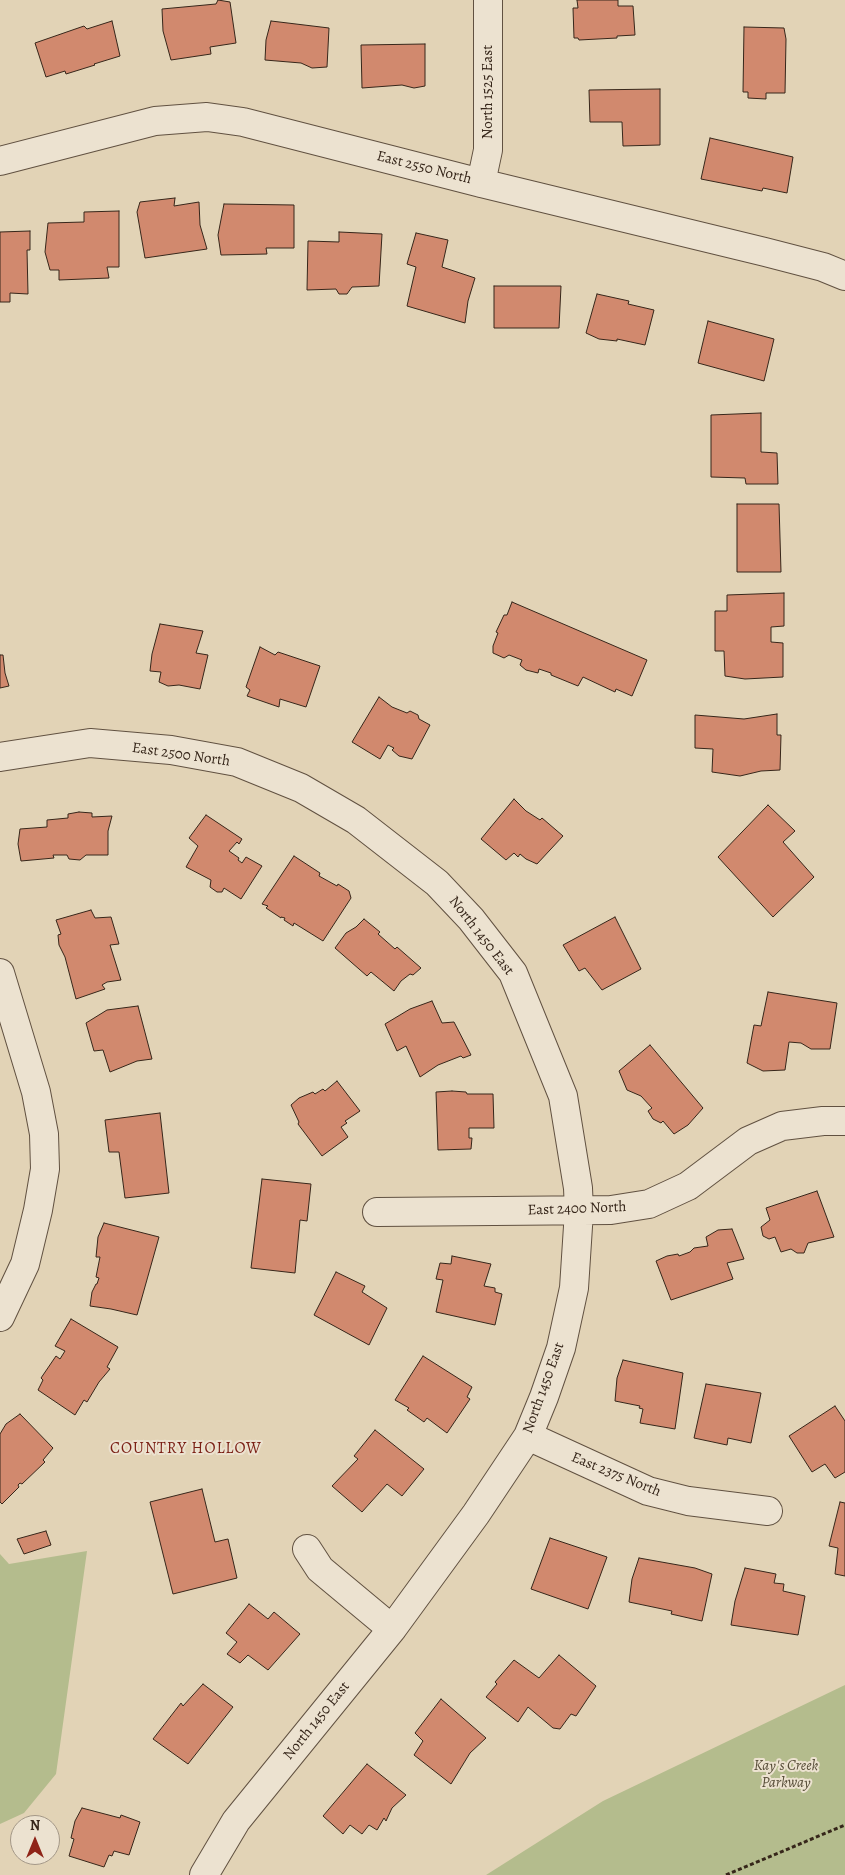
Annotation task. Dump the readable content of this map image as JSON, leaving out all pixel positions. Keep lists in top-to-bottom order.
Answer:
{
  "streets": {
    "street": [
      "North 1525 East",
      "East 2550 North",
      "East 2500 North",
      "North 1450 East",
      "East 2400 North",
      "East 2375 North"
    ]
  },
  "crossings": [
    ["North 1525 East", "East 2550 North"],
    ["East 2500 North", "North 1450 East"],
    ["North 1450 East", "East 2400 North"],
    ["North 1450 East", "East 2375 North"]
  ],
  "districts": ["COUNTRY HOLLOW"],
  "parks": ["Kay's Creek Parkway"],
  "north": "top"
}
